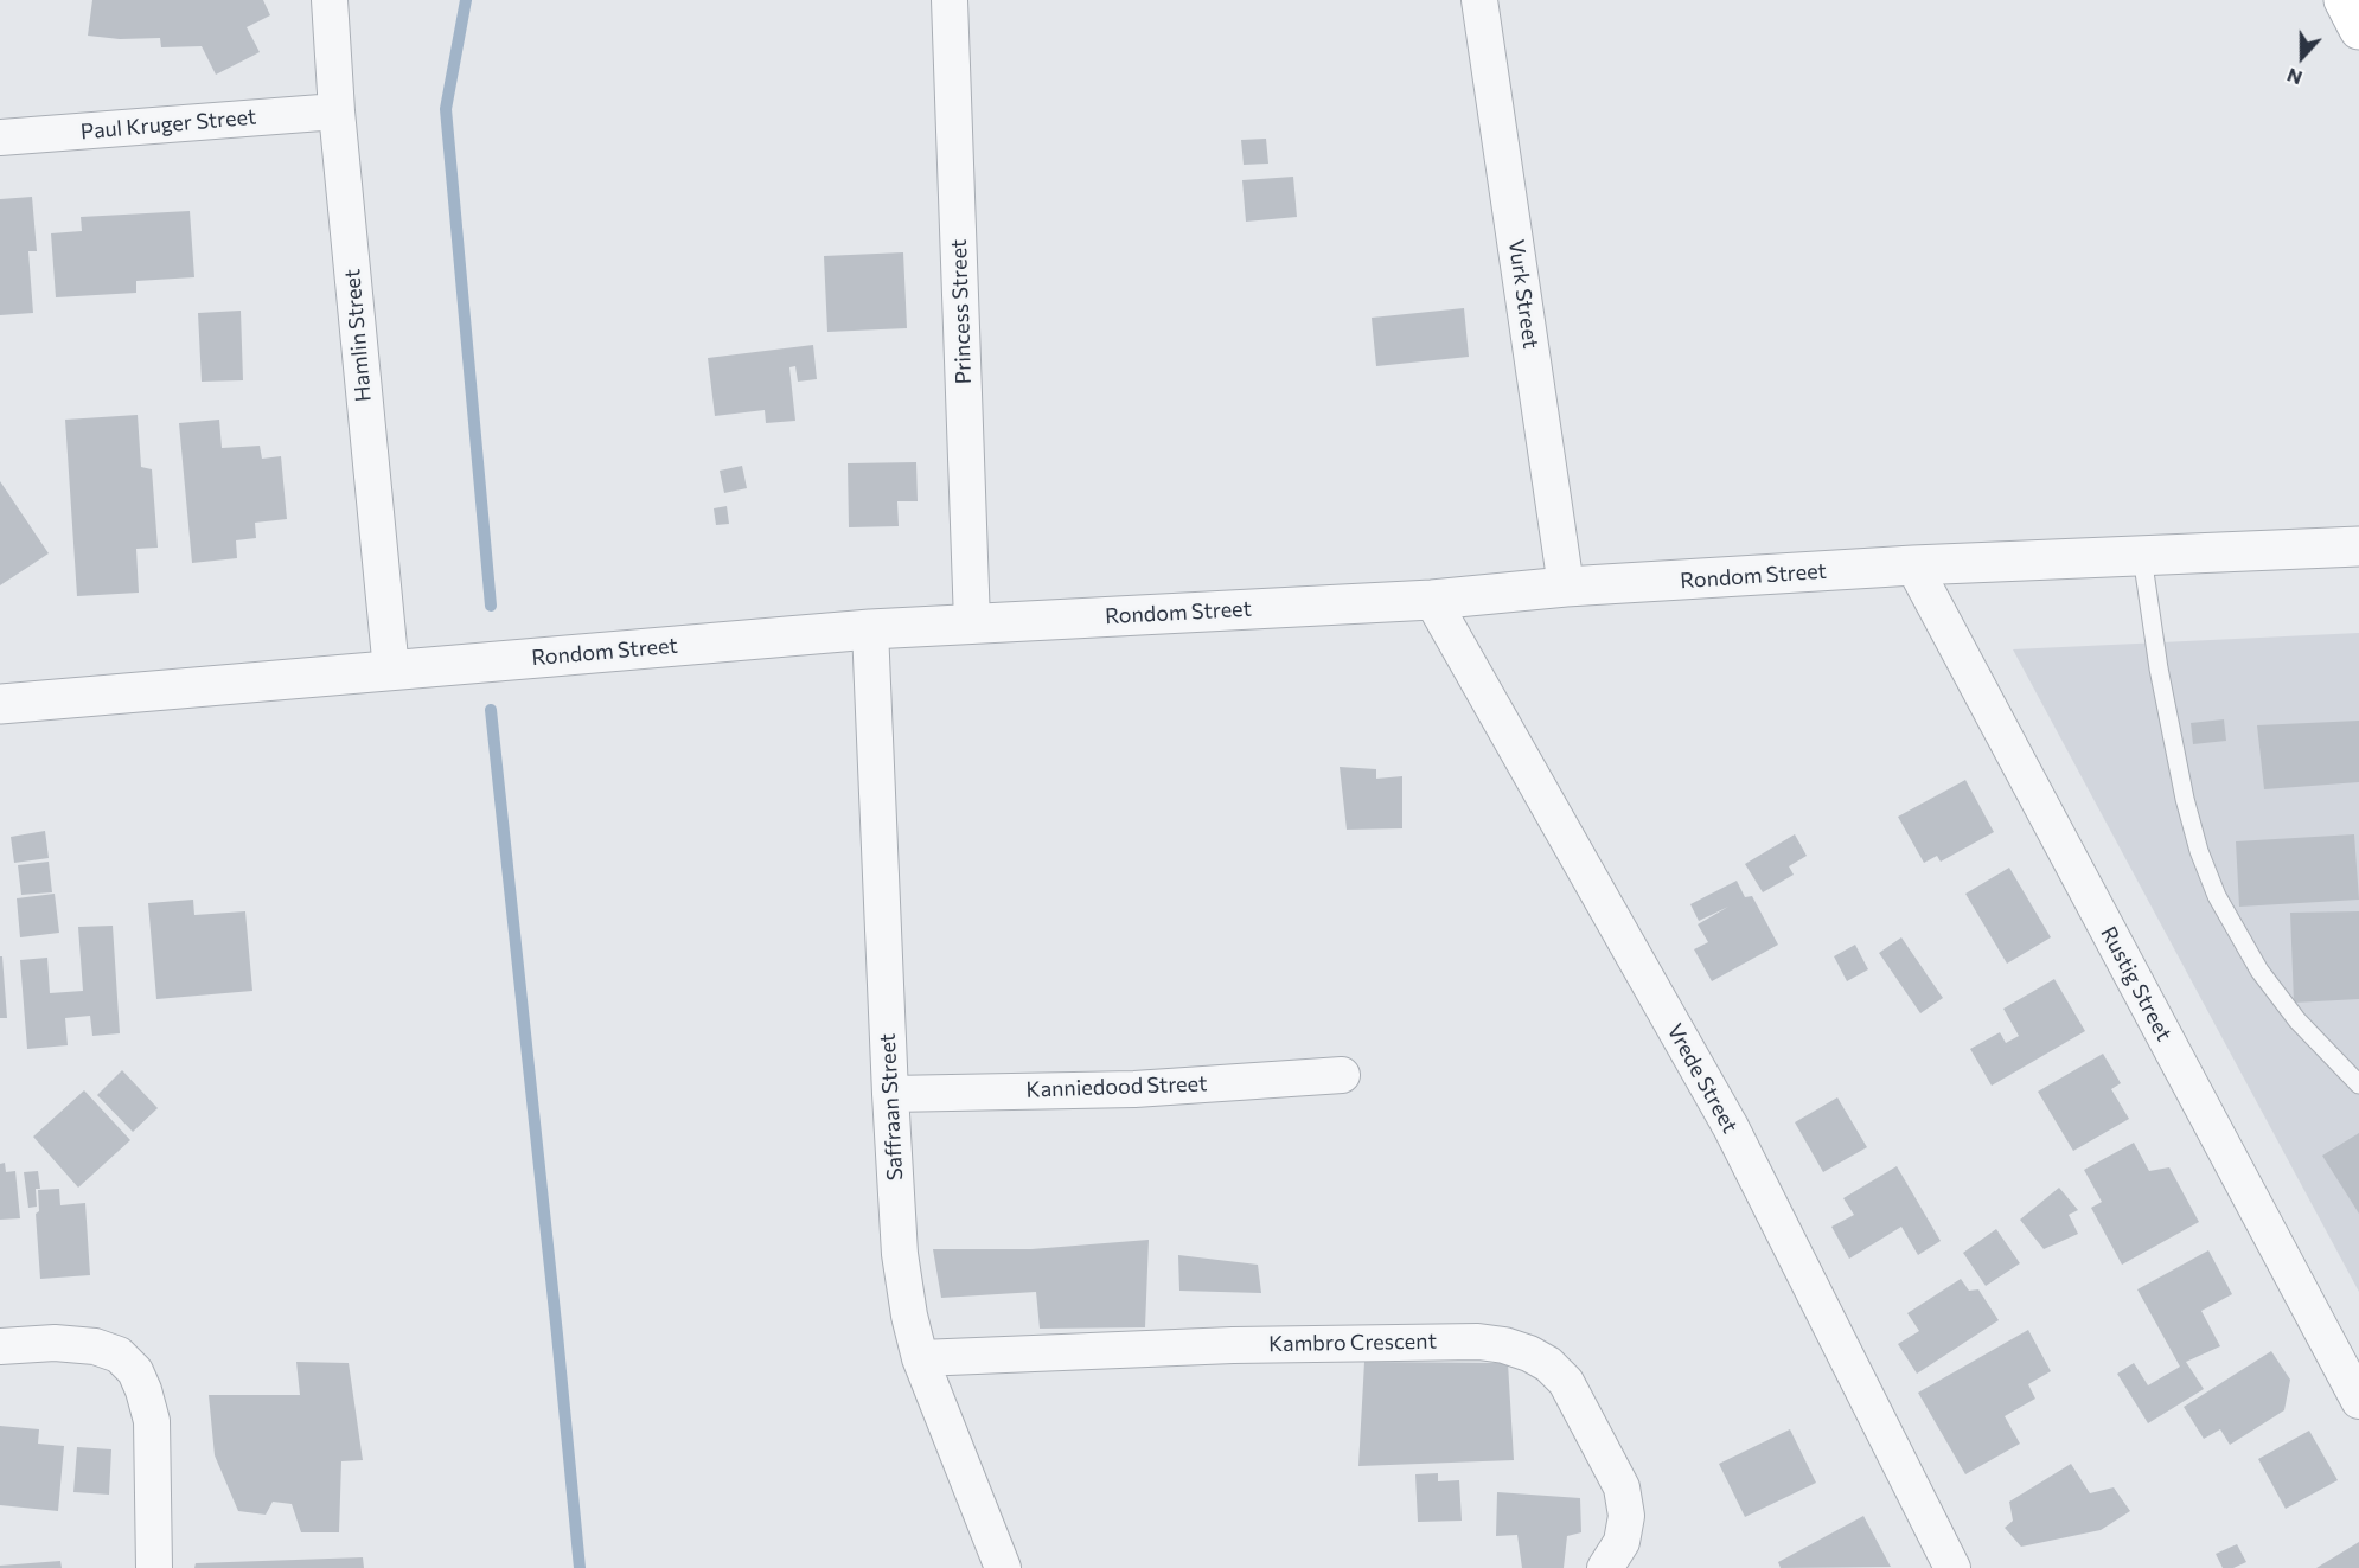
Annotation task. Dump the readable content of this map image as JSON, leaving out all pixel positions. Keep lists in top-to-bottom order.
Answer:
{
  "streets": {
    "street": [
      "Paul Kruger Street",
      "Vurk Street",
      "Princess Street",
      "Hamlin Street",
      "Rondom Street",
      "Rustig Street",
      "Vrede Street",
      "Kanniedood Street",
      "Saffraan Street",
      "Kambro Crescent"
    ]
  },
  "crossings": [
    ["Paul Kruger Street", "Hamlin Street"],
    ["Vurk Street", "Rondom Street"],
    ["Princess Street", "Rondom Street"],
    ["Hamlin Street", "Rondom Street"],
    ["Rondom Street", "Rustig Street"],
    ["Rondom Street", "Vrede Street"],
    ["Rondom Street", "Saffraan Street"],
    ["Kanniedood Street", "Saffraan Street"],
    ["Saffraan Street", "Kambro Crescent"]
  ],
  "north": "bottom"
}
